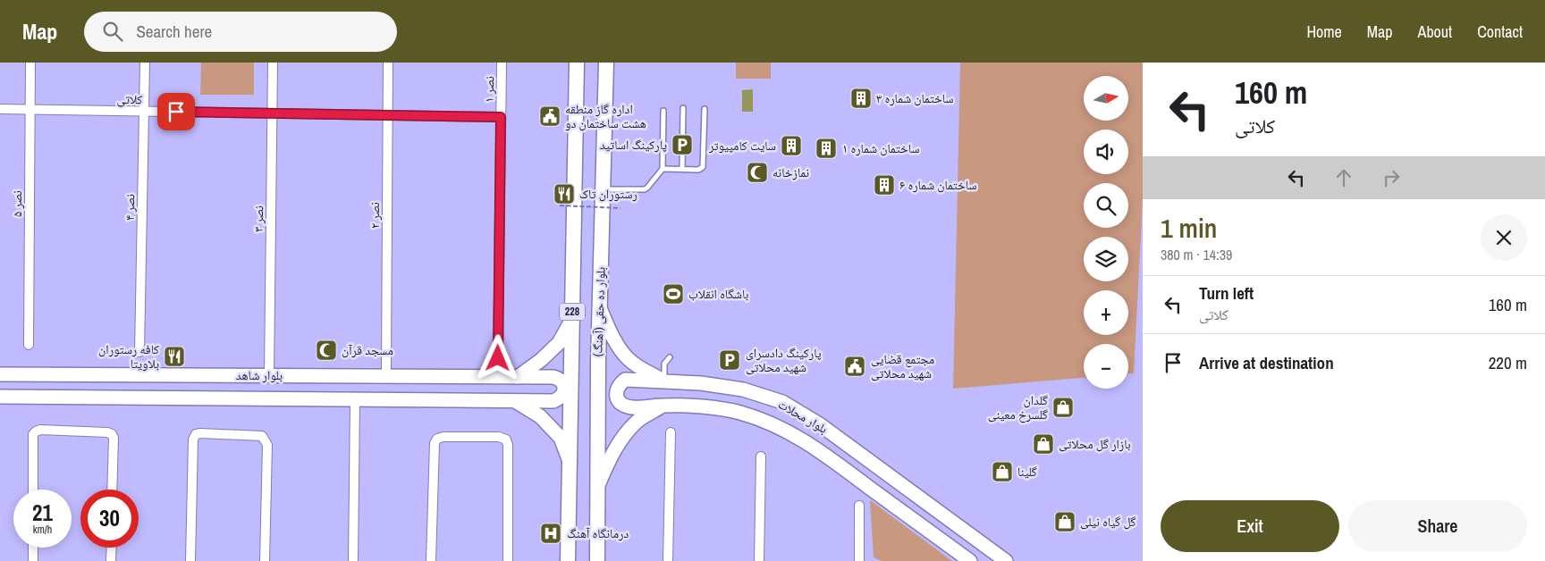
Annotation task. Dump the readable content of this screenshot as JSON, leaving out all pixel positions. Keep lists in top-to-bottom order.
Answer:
{
  "streets": {
    "main road": [
      "228",
      "بلوار ده حقی (آهنگ)",
      "بلوار شاهد",
      "بلوار محلات"
    ],
    "street": [
      "نصر ۱",
      "کلاتی",
      "نصر ۵",
      "نصر ۴",
      "نصر ۲",
      "نصر ۳"
    ]
  },
  "crossings": [
    ["نصر ۱", "کلاتی"],
    ["کلاتی", "نصر ۵"],
    ["کلاتی", "نصر ۴"],
    ["کلاتی", "نصر ۲"],
    ["کلاتی", "نصر ۳"],
    ["نصر ۳", "بلوار شاهد"],
    ["بلوار ده حقی (آهنگ)", "بلوار محلات"]
  ],
  "places": {
    "building": [
      "ساختمان شماره ۳",
      "سایت کامپیوتر",
      "ساختمان شماره ۱",
      "ساختمان شماره ۶"
    ],
    "public building": ["اداره گاز منطقه هشت ساختمان دو", "مجتمع قضایی شهید محلاتی"],
    "parking": ["پارکینگ اساتید", "پارکینگ دادسرای شهید محلاتی"],
    "mosque": ["نمازخانه", "مسجد قرآن"],
    "restaurant": ["رستوران تاک", "کافه رستوران بلاویتا"],
    "sports": ["باشگاه انقلاب"],
    "shop": [
      "گلدان گلسرخ معینی",
      "بازار گل محلاتی",
      "گلينا",
      "گل گیاه نیلی"
    ],
    "hospital": ["درمانگاه آهنگ"]
  },
  "north": "right",
  "page": {
    "header": "Map",
    "search": "Search here",
    "nav": [
      "Home",
      "Map",
      "About",
      "Contact"
    ],
    "turn": ["160 m", "کلاتی"],
    "map_buttons": ["+", "−"],
    "heading": ["1 min", "380 m · 14:39"],
    "list": [
      {
        "name": "Turn left",
        "note": "کلاتی",
        "value": "160 m"
      },
      {
        "name": "Arrive at destination",
        "value": "220 m"
      }
    ],
    "speed": "21 km/h",
    "limit": "30",
    "buttons": ["Exit", "Share"]
  }
}
